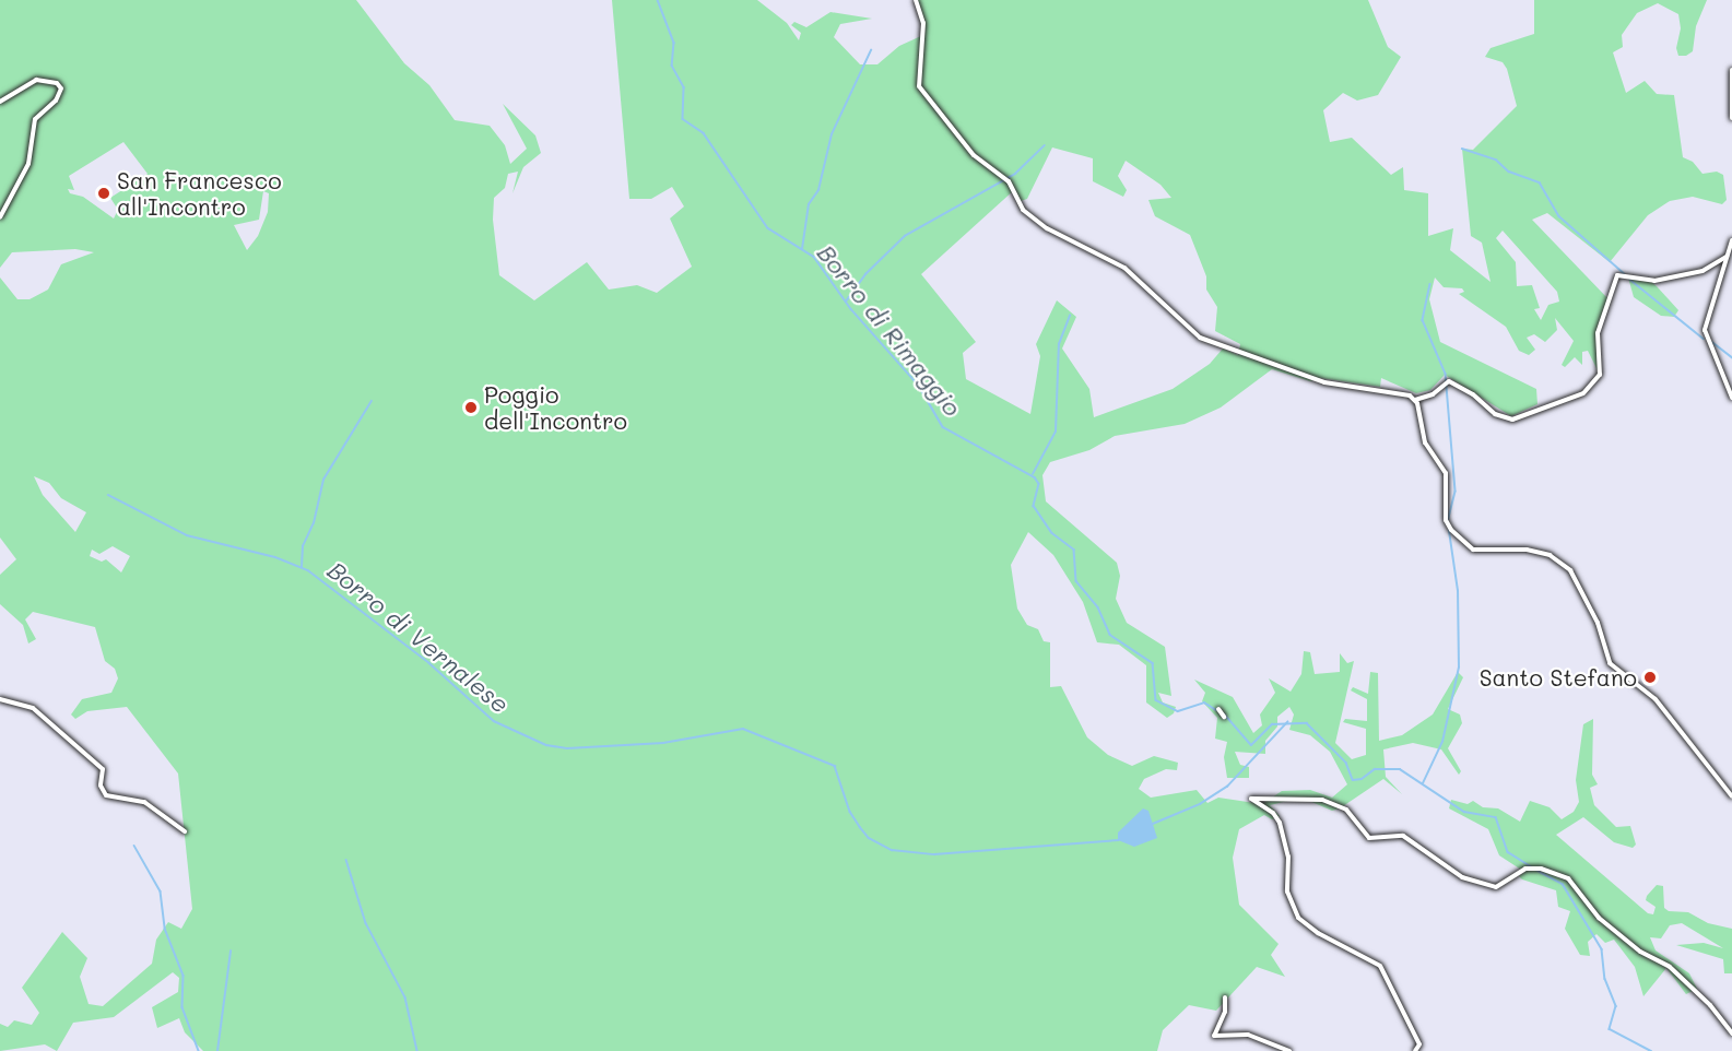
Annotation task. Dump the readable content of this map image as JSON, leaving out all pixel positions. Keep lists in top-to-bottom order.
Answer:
{
  "water": ["Borro di Rimaggio", "Borro di Vernalese"],
  "places": ["San Francesco all'Incontro", "Poggio dell'Incontro", "Santo Stefano"]
}
